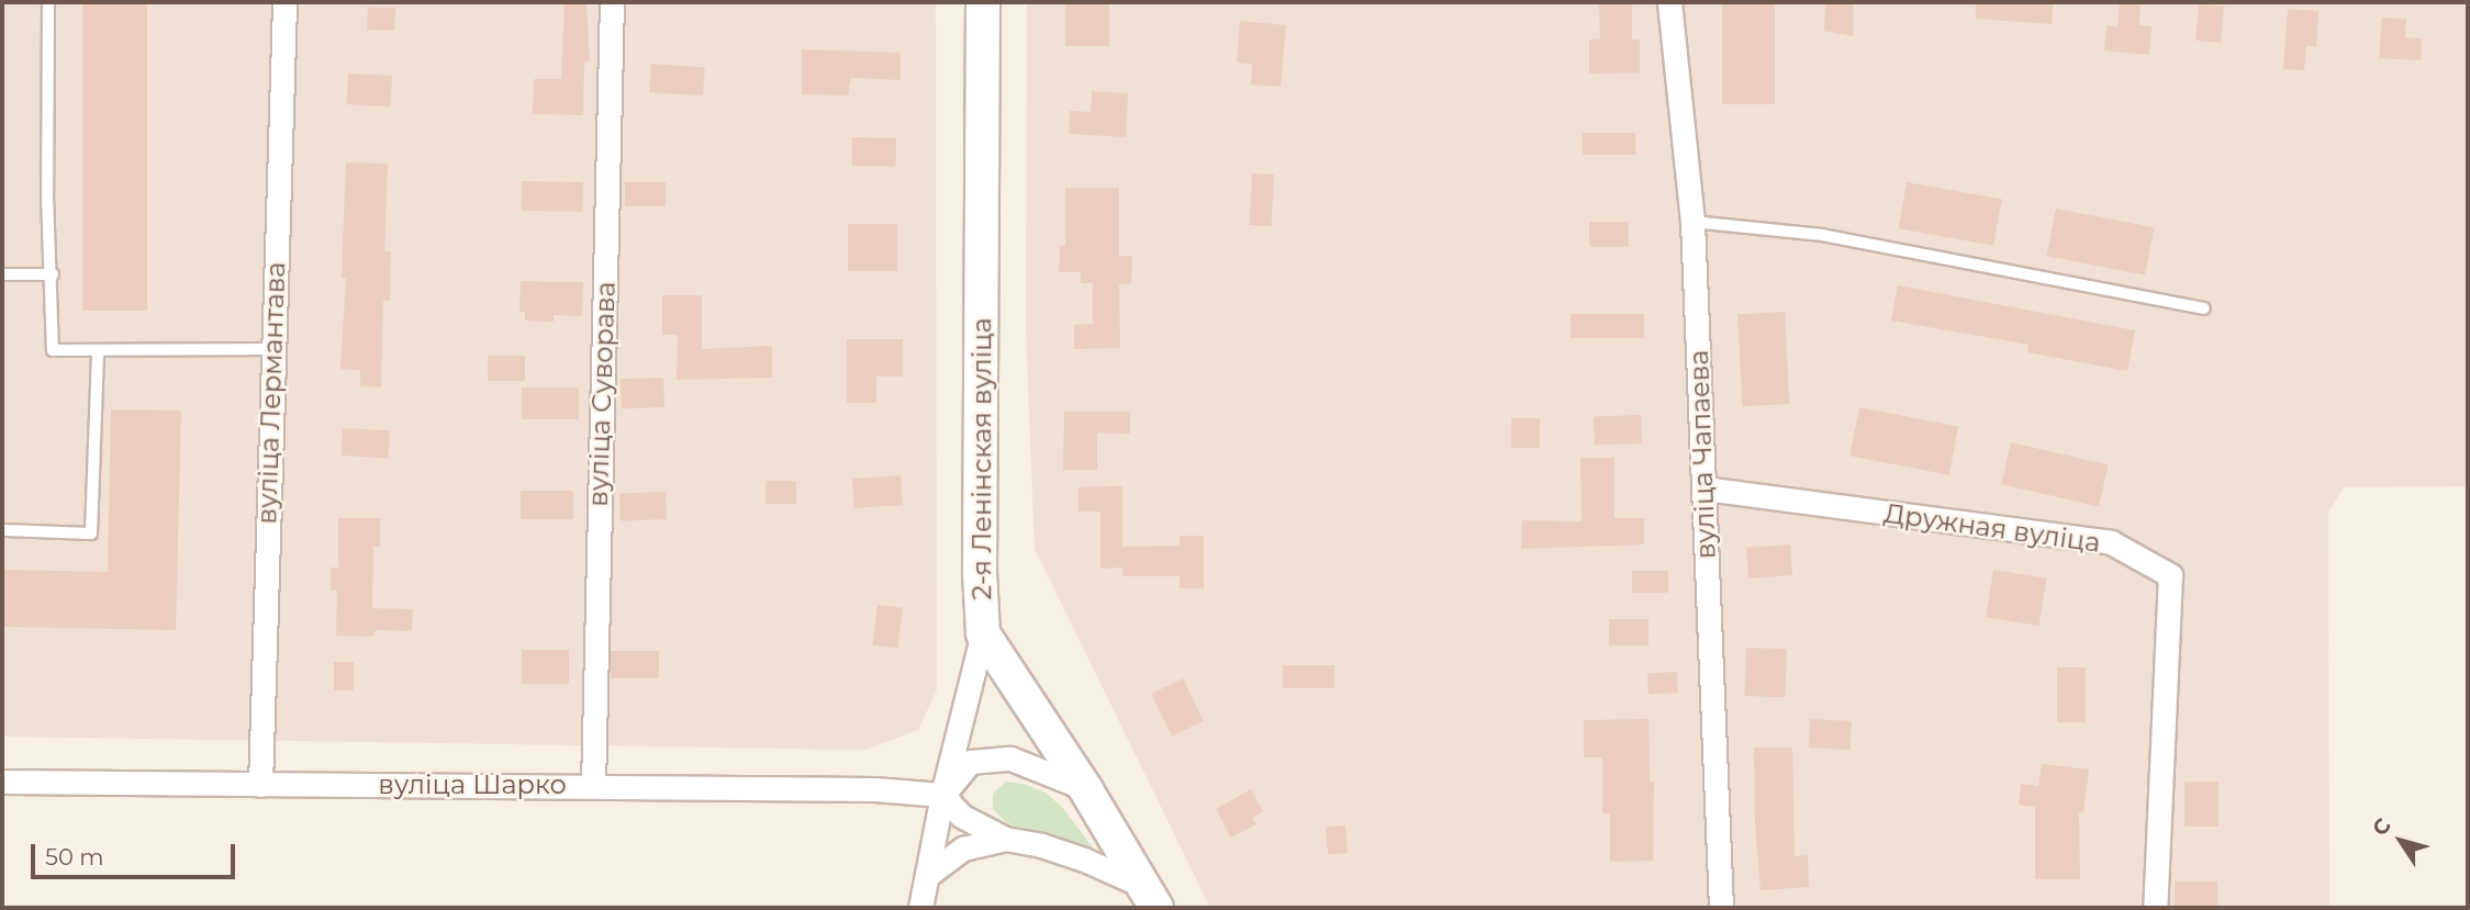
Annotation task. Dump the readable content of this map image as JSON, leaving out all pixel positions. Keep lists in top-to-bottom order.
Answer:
{
  "streets": {
    "main road": ["2-я Ленінская вуліца"],
    "street": [
      "вуліца Лермантава",
      "вуліца Суворава",
      "вуліца Чапаева",
      "Дружная вуліца",
      "вуліца Шарко"
    ]
  },
  "crossings": [
    ["вуліца Лермантава", "вуліца Шарко"],
    ["вуліца Суворава", "вуліца Шарко"],
    ["вуліца Чапаева", "Дружная вуліца"],
    ["2-я Ленінская вуліца", "вуліца Шарко"]
  ],
  "scale_bar": "50 m",
  "north": "top left"
}
